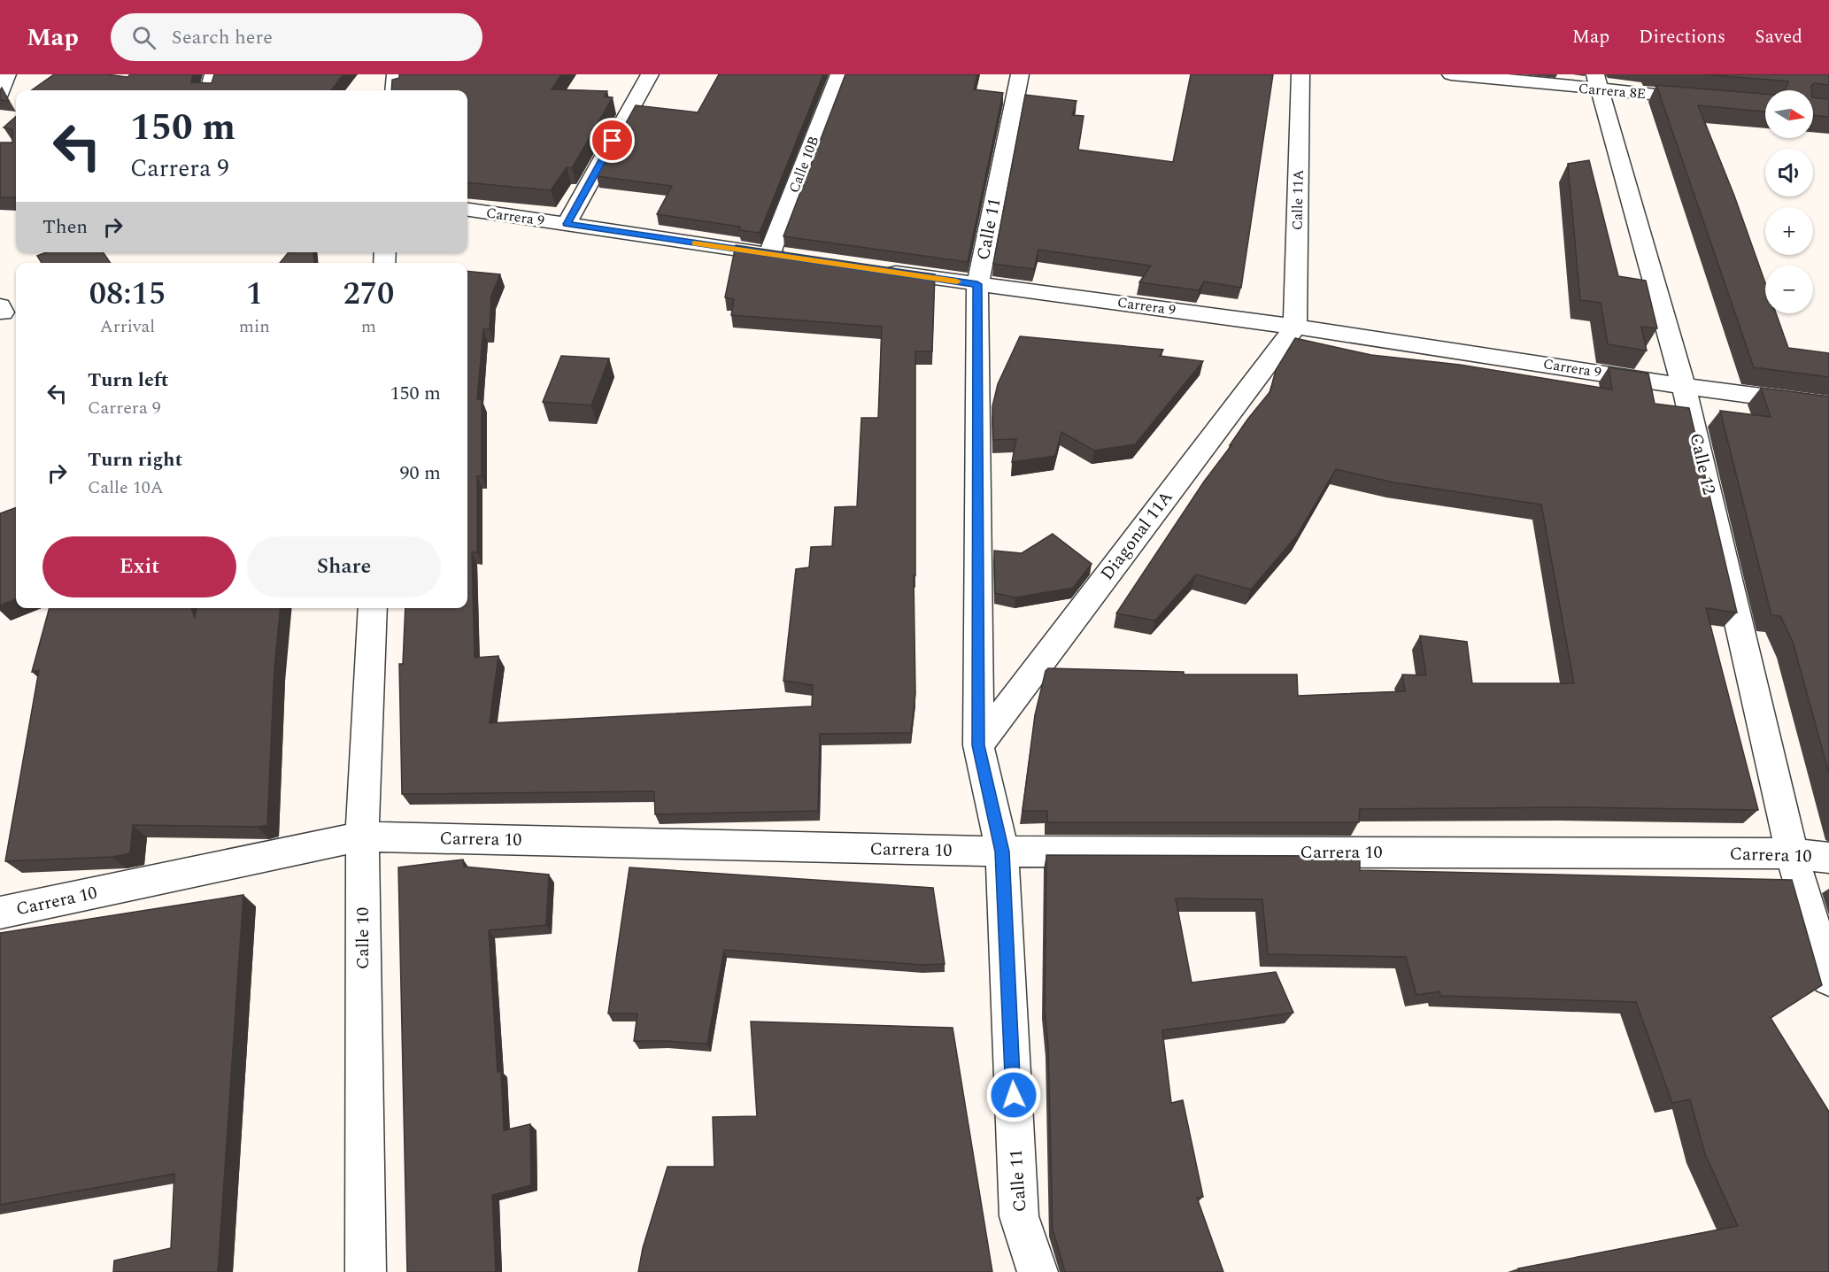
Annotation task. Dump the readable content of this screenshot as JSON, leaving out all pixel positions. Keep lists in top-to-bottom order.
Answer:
{
  "streets": {
    "street": [
      "Carrera 8E",
      "Calle 10B",
      "Calle 11A",
      "Carrera 9",
      "Calle 11",
      "Calle 12",
      "Diagonal 11A",
      "Carrera 10",
      "Calle 10"
    ]
  },
  "crossings": [
    ["Carrera 8E", "Calle 12"],
    ["Calle 10B", "Carrera 9"],
    ["Calle 11A", "Carrera 9"],
    ["Calle 11A", "Diagonal 11A"],
    ["Carrera 9", "Calle 11"],
    ["Carrera 9", "Calle 12"],
    ["Carrera 9", "Diagonal 11A"],
    ["Calle 11", "Diagonal 11A"],
    ["Calle 11", "Carrera 10"],
    ["Calle 12", "Carrera 10"],
    ["Carrera 10", "Calle 10"]
  ],
  "north": "right",
  "page": {
    "header": "Map",
    "search": "Search here",
    "nav": ["Map", "Directions", "Saved"],
    "map_buttons": ["+", "−"],
    "turn": ["150 m", "Carrera 9"],
    "then": "Then",
    "eta": [
      "08:15",
      "Arrival",
      "1",
      "min",
      "270",
      "m"
    ],
    "list": [
      {
        "name": "Turn left",
        "note": "Carrera 9",
        "value": "150 m"
      },
      {
        "name": "Turn right",
        "note": "Calle 10A",
        "value": "90 m"
      }
    ],
    "buttons": ["Exit", "Share"]
  }
}
